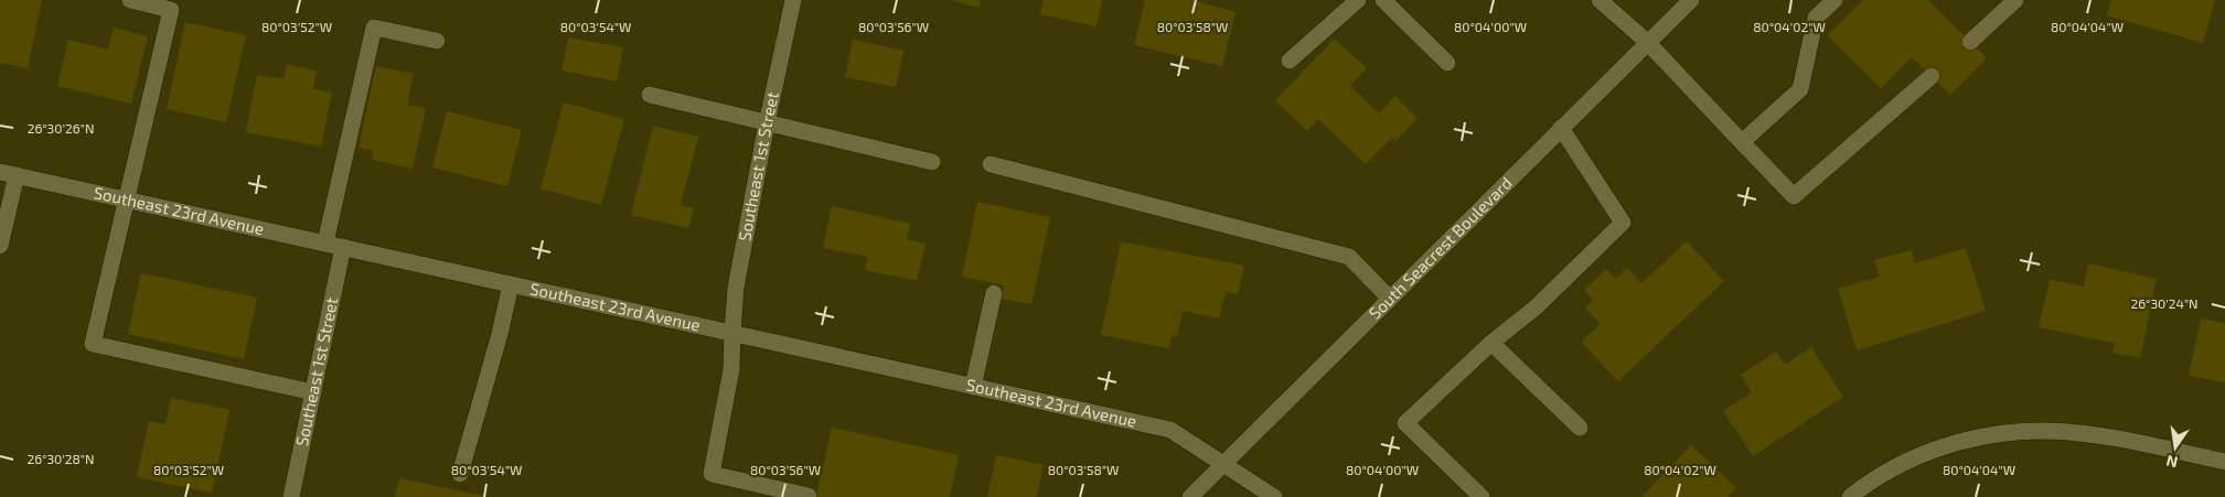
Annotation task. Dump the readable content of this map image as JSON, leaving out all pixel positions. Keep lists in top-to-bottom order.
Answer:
{
  "streets": {
    "street": ["Southeast 1st Street", "Southeast 23rd Avenue", "South Seacrest Boulevard"]
  },
  "crossings": [
    ["Southeast 1st Street", "Southeast 23rd Avenue"],
    ["Southeast 23rd Avenue", "South Seacrest Boulevard"]
  ],
  "north": "bottom",
  "coordinates": [
    "80°03'52\"W",
    "80°03'54\"W",
    "80°03'56\"W",
    "80°03'58\"W",
    "80°04'00\"W",
    "80°04'02\"W",
    "80°04'04\"W",
    "26°30'26\"N",
    "26°30'24\"N",
    "26°30'28\"N"
  ]
}
